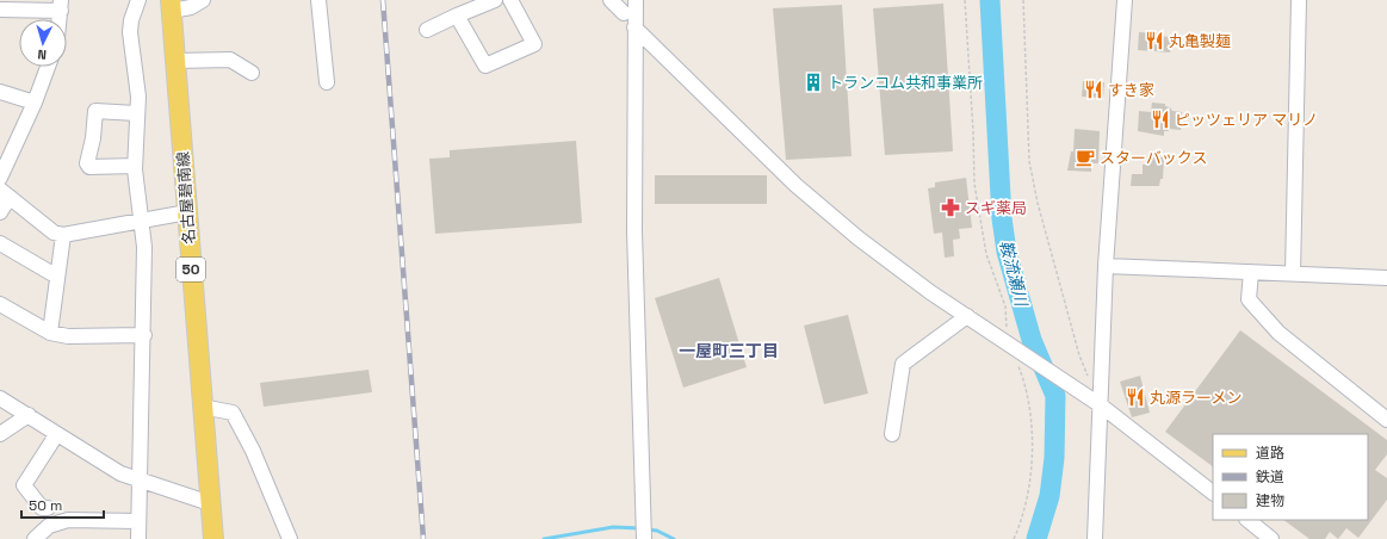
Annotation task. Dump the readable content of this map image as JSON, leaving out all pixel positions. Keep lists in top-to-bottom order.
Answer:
{
  "streets": {
    "main road": ["名古屋碧南線", "50"]
  },
  "districts": ["一屋町三丁目"],
  "water": ["鞍流瀬川"],
  "places": {
    "restaurant": [
      "丸亀製麺",
      "すき家",
      "ピッツェリア マリノ",
      "丸源ラーメン"
    ],
    "building": ["トランコム共和事業所"],
    "cafe": ["スターバックス"],
    "pharmacy": ["スギ薬局"]
  },
  "legend": ["道路", "鉄道", "建物"],
  "scale_bar": "50 m",
  "north": "bottom"
}
